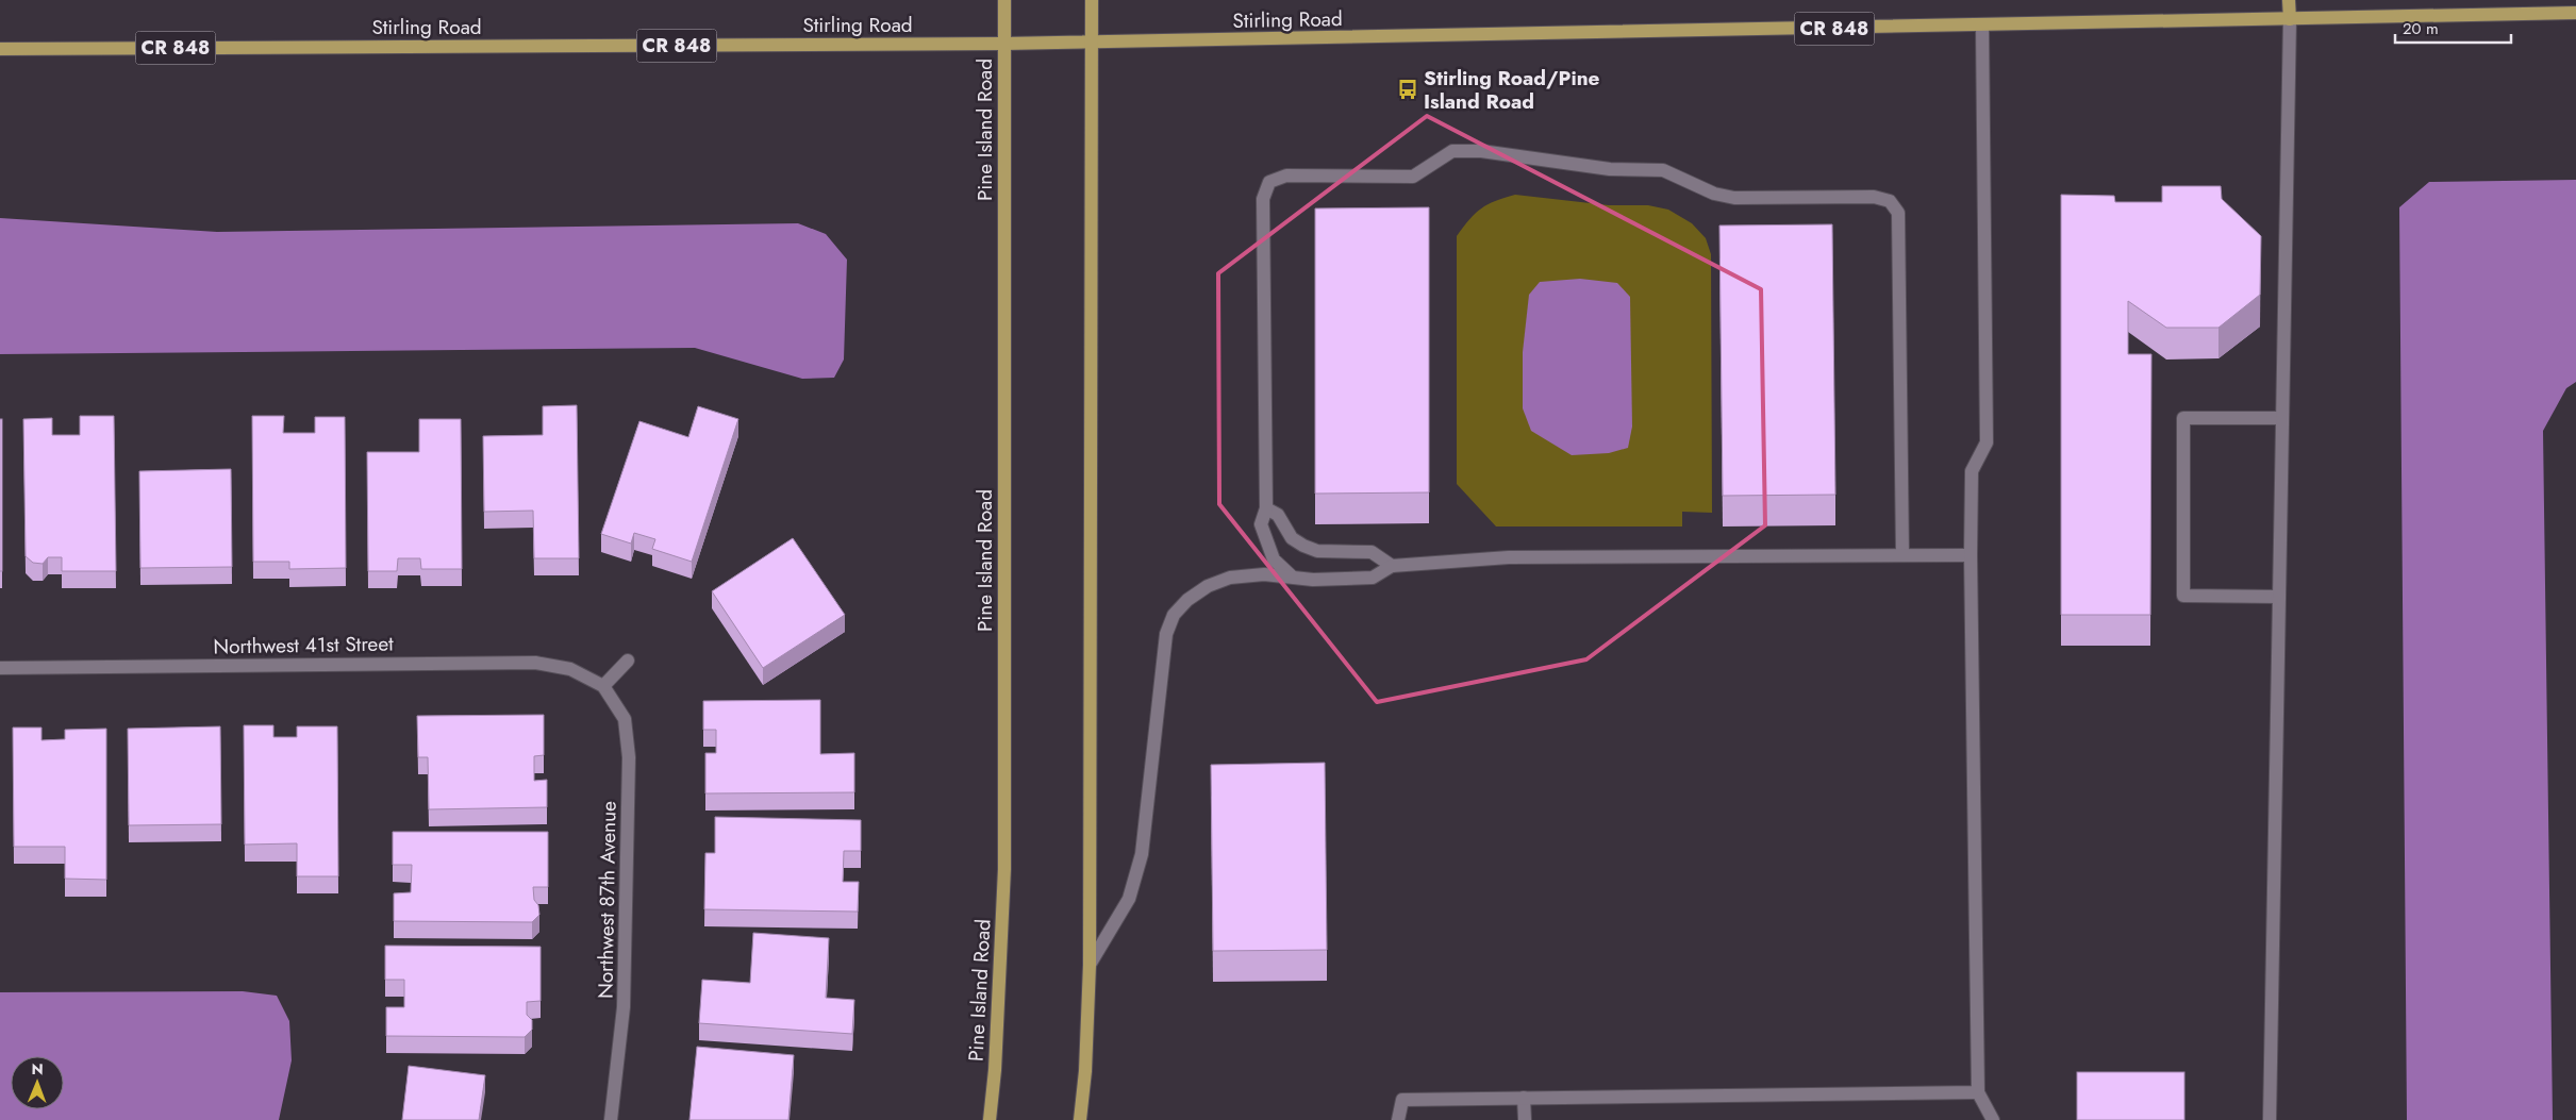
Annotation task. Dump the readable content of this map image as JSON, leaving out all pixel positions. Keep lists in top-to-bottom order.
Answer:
{
  "streets": {
    "main road": ["Stirling Road", "CR 848", "Pine Island Road"],
    "street": ["Northwest 41st Street", "Northwest 87th Avenue"]
  },
  "crossings": [
    ["Stirling Road", "Pine Island Road"],
    ["Northwest 41st Street", "Northwest 87th Avenue"]
  ],
  "places": {
    "bus stop": ["Stirling Road/Pine Island Road"]
  },
  "scale_bar": "20 m",
  "north": "top"
}
